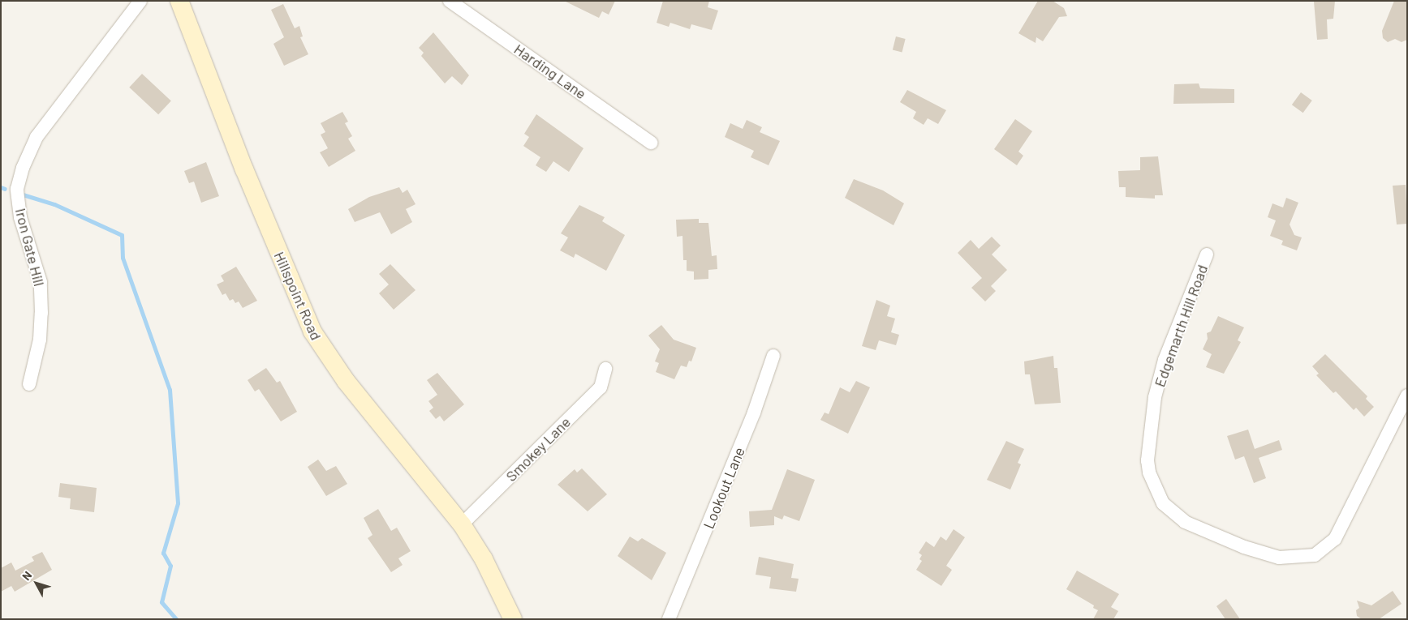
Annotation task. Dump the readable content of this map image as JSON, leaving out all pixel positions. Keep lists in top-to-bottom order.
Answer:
{
  "streets": {
    "street": [
      "Harding Lane",
      "Iron Gate Hill",
      "Hillspoint Road",
      "Edgemarth Hill Road",
      "Smokey Lane",
      "Lookout Lane"
    ]
  },
  "crossings": [
    ["Hillspoint Road", "Smokey Lane"]
  ],
  "north": "top left"
}
